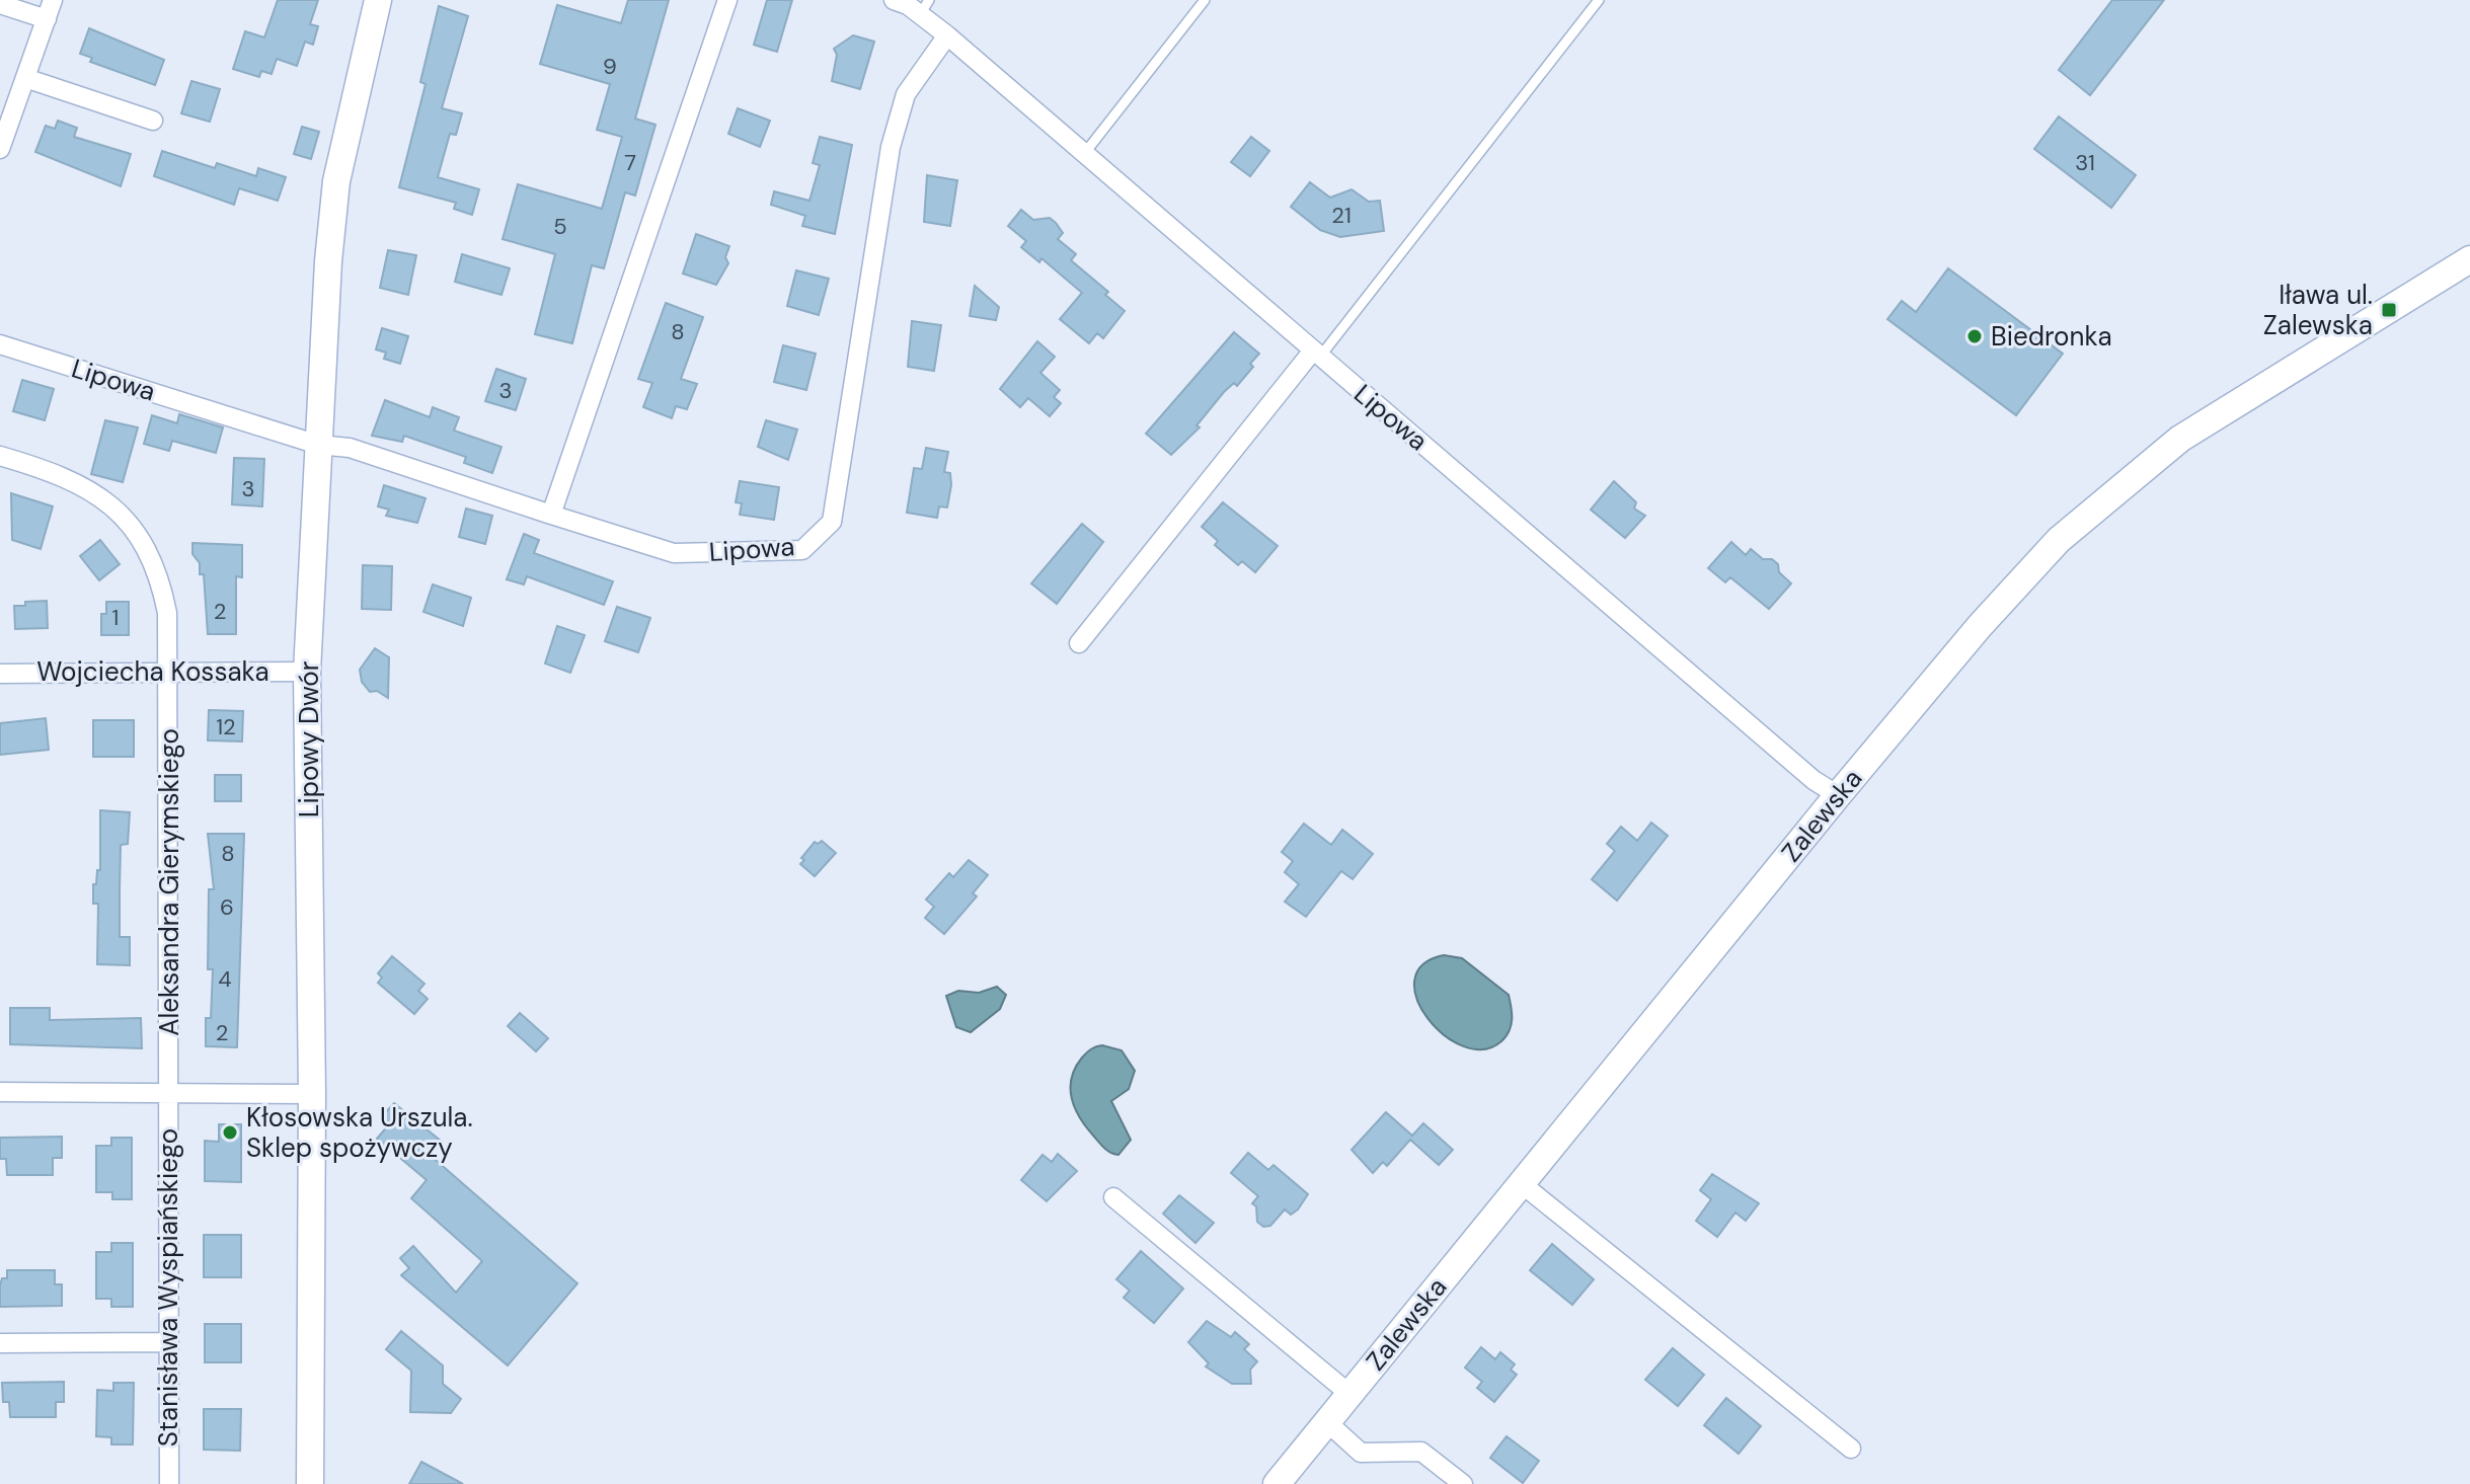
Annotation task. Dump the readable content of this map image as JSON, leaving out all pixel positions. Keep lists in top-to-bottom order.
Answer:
{
  "streets": {
    "street": [
      "Lipowa",
      "Wojciecha Kossaka",
      "Lipowy Dwór",
      "Zalewska",
      "Aleksandra Gierymskiego",
      "Stanisława Wyspiańskiego"
    ]
  },
  "crossings": [
    ["Lipowa", "Lipowy Dwór"],
    ["Lipowa", "Zalewska"],
    ["Wojciecha Kossaka", "Lipowy Dwór"],
    ["Wojciecha Kossaka", "Aleksandra Gierymskiego"],
    ["Aleksandra Gierymskiego", "Stanisława Wyspiańskiego"]
  ],
  "places": {
    "transit": ["Iława ul. Zalewska"],
    "other": ["Biedronka", "Kłosowska Urszula. Sklep spożywczy"]
  },
  "house_numbers": [
    "9",
    "7",
    "31",
    "21",
    "5",
    "8",
    "3",
    "3",
    "2",
    "1",
    "12",
    "8",
    "6",
    "4",
    "2"
  ]
}
